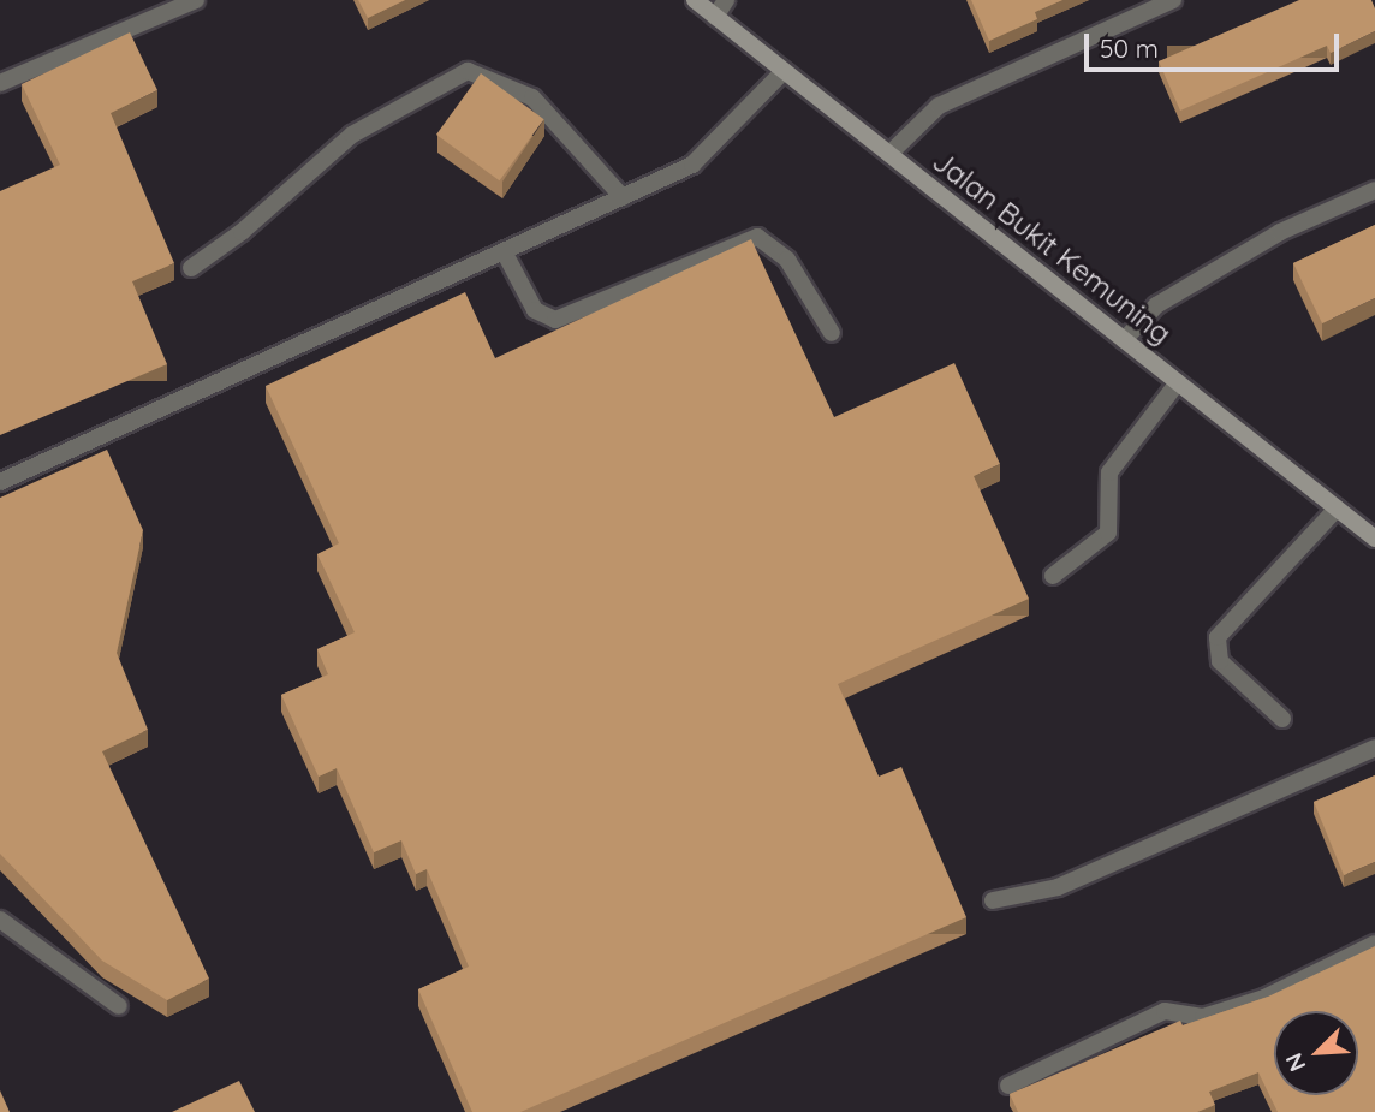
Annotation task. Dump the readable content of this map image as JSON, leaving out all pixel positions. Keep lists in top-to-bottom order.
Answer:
{
  "streets": {
    "main road": ["Jalan Bukit Kemuning"]
  },
  "scale_bar": "50 m",
  "north": "bottom left"
}
